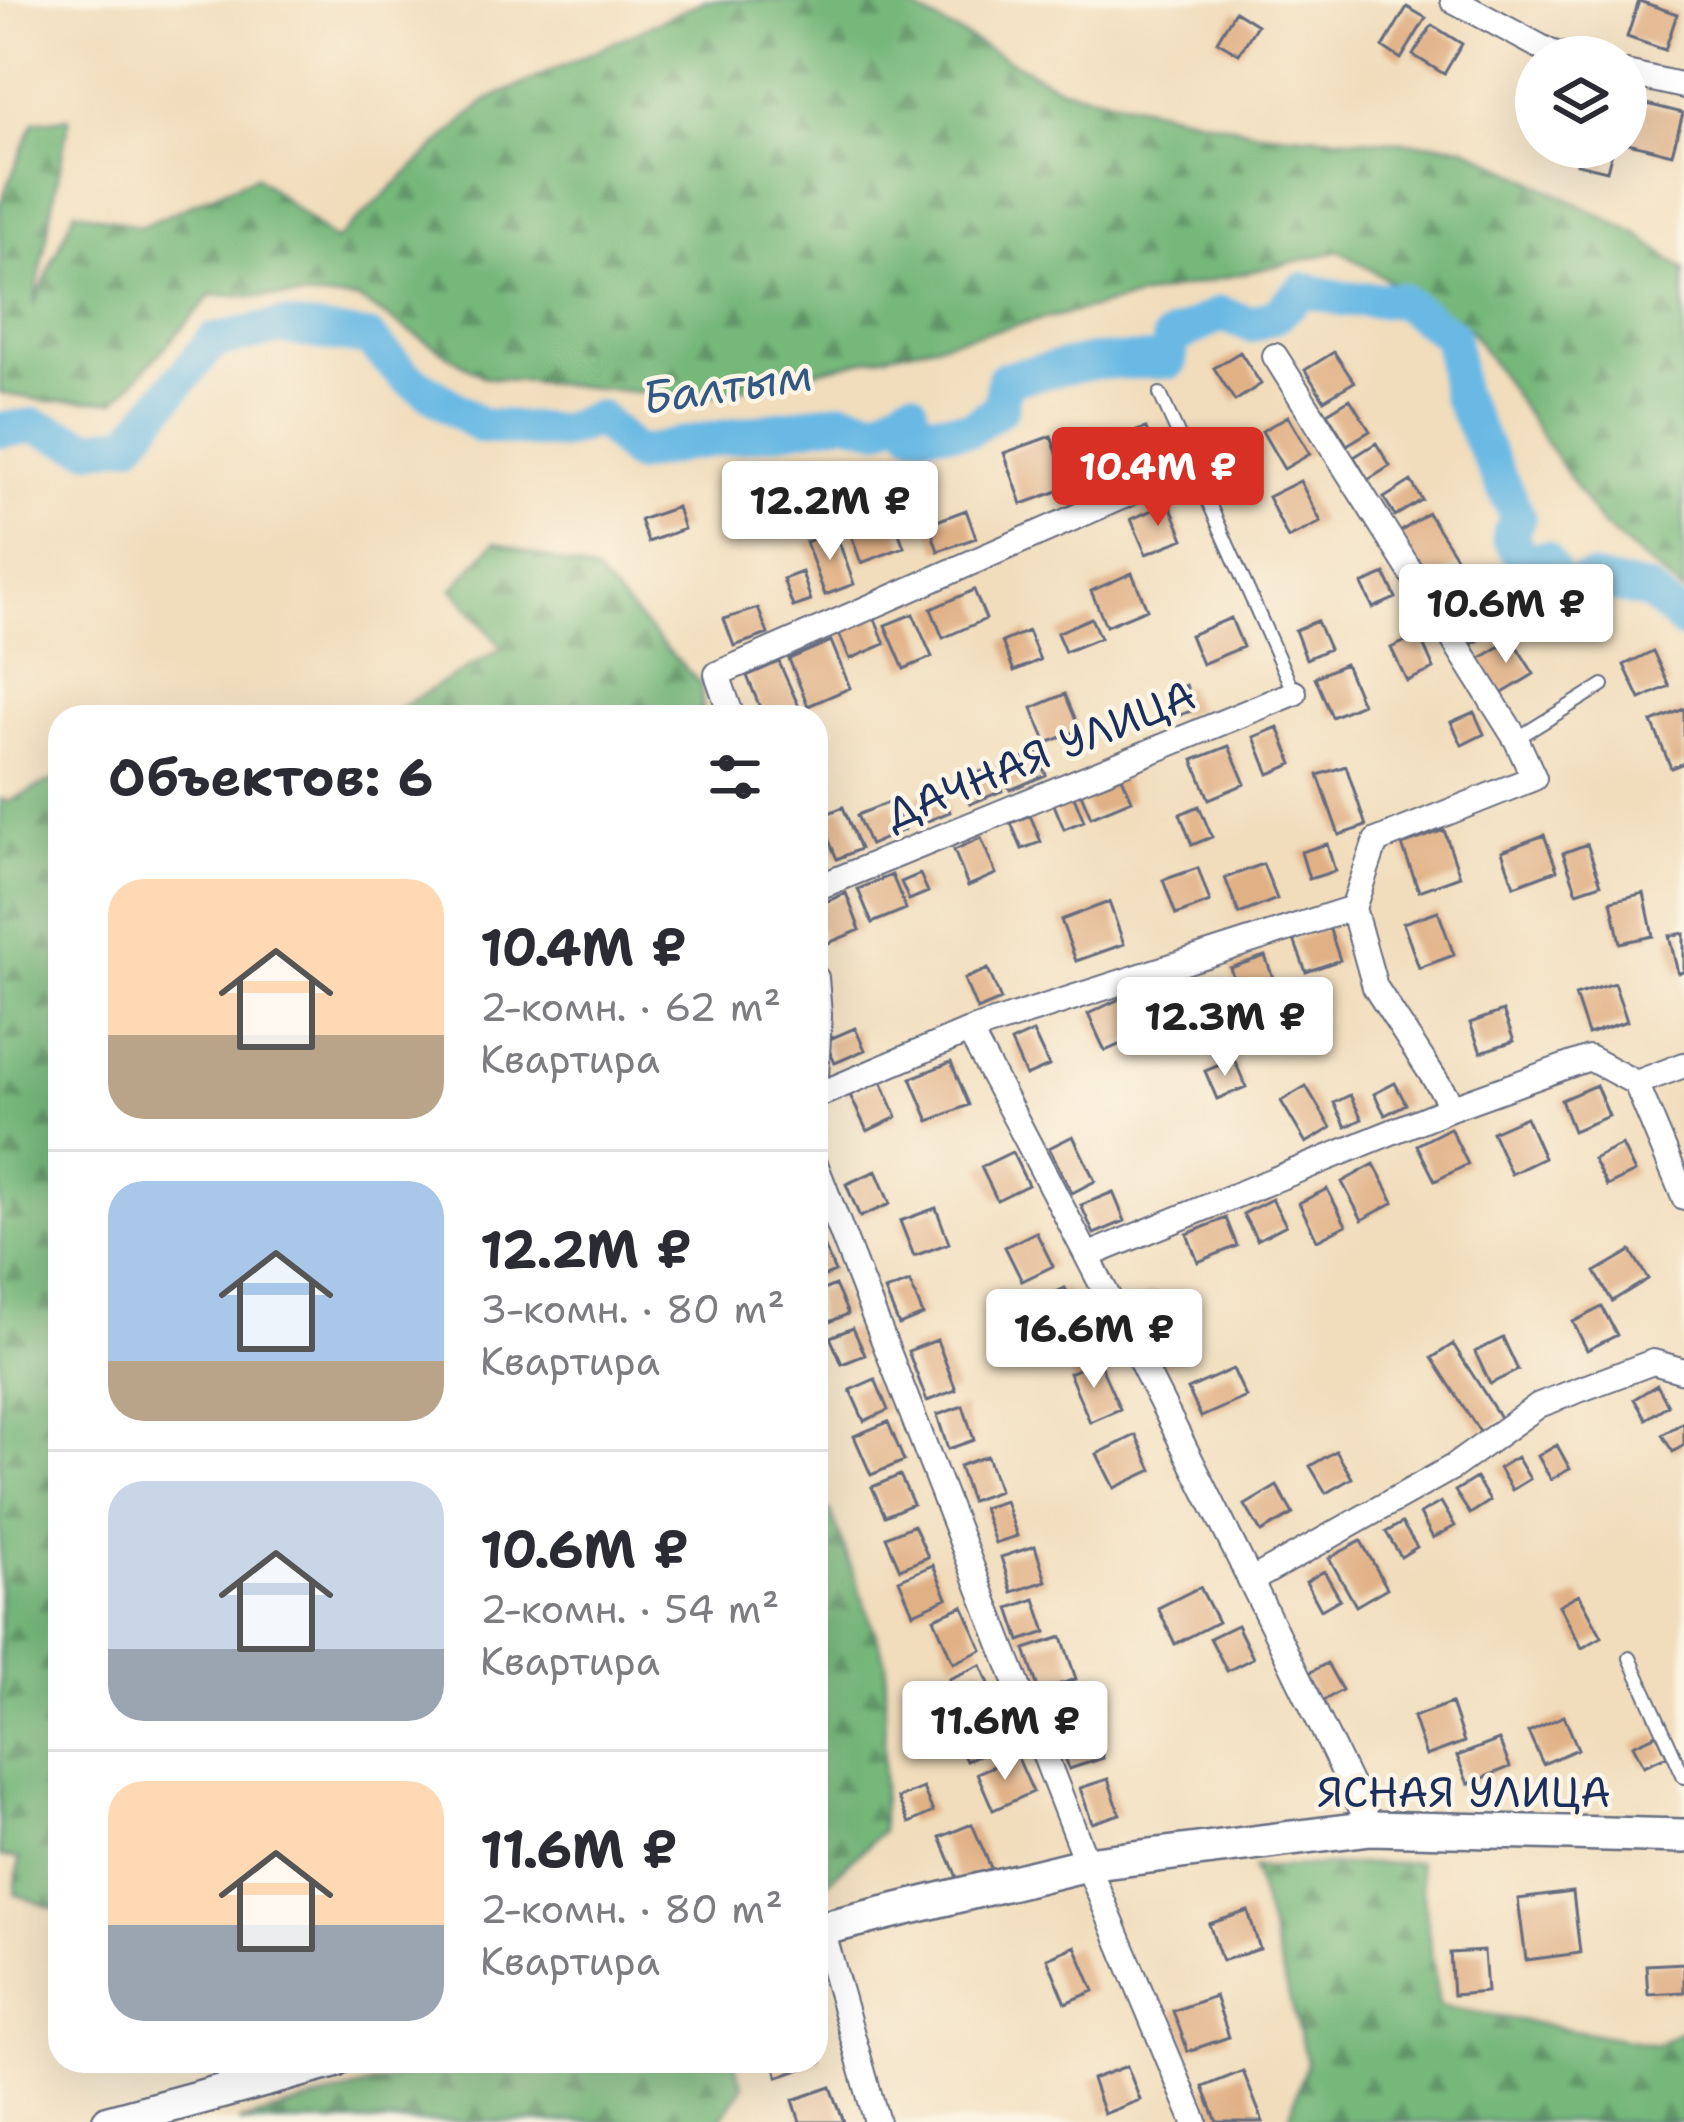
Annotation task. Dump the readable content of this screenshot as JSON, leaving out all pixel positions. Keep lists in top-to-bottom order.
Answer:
{
  "streets": {
    "main road": ["ЯСНАЯ УЛИЦА"],
    "street": ["ДАЧНАЯ УЛИЦА"]
  },
  "water": ["Балтым"],
  "page": {
    "price": [
      "10.4M ₽",
      "12.2M ₽",
      "10.6M ₽",
      "12.3M ₽",
      "16.6M ₽",
      "11.6M ₽"
    ],
    "heading": "Объектов: 6",
    "list": [
      {
        "name": "10.4M ₽",
        "note": "2-комн. · 62 m² · Квартира"
      },
      {
        "name": "12.2M ₽",
        "note": "3-комн. · 80 m² · Квартира"
      },
      {
        "name": "10.6M ₽",
        "note": "2-комн. · 54 m² · Квартира"
      },
      {
        "name": "11.6M ₽",
        "note": "2-комн. · 80 m² · Квартира"
      }
    ]
  }
}
